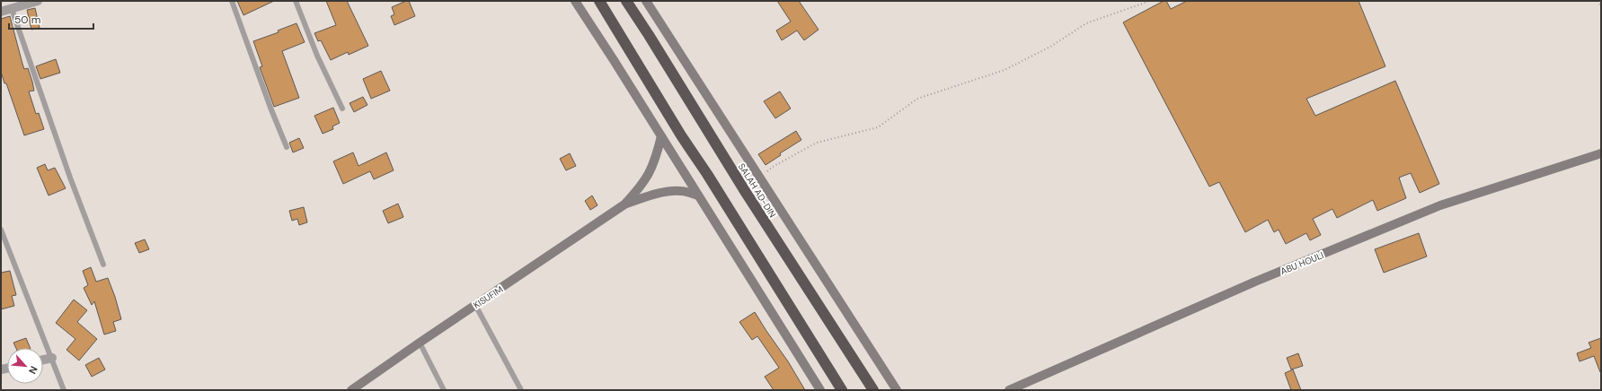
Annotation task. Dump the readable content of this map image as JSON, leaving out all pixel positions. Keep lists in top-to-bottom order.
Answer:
{
  "streets": {
    "highway": ["SALAH AD-DIN"],
    "street": ["ABU HOULI", "KISUFIM"]
  },
  "scale_bar": "50 m",
  "north": "bottom right"
}
